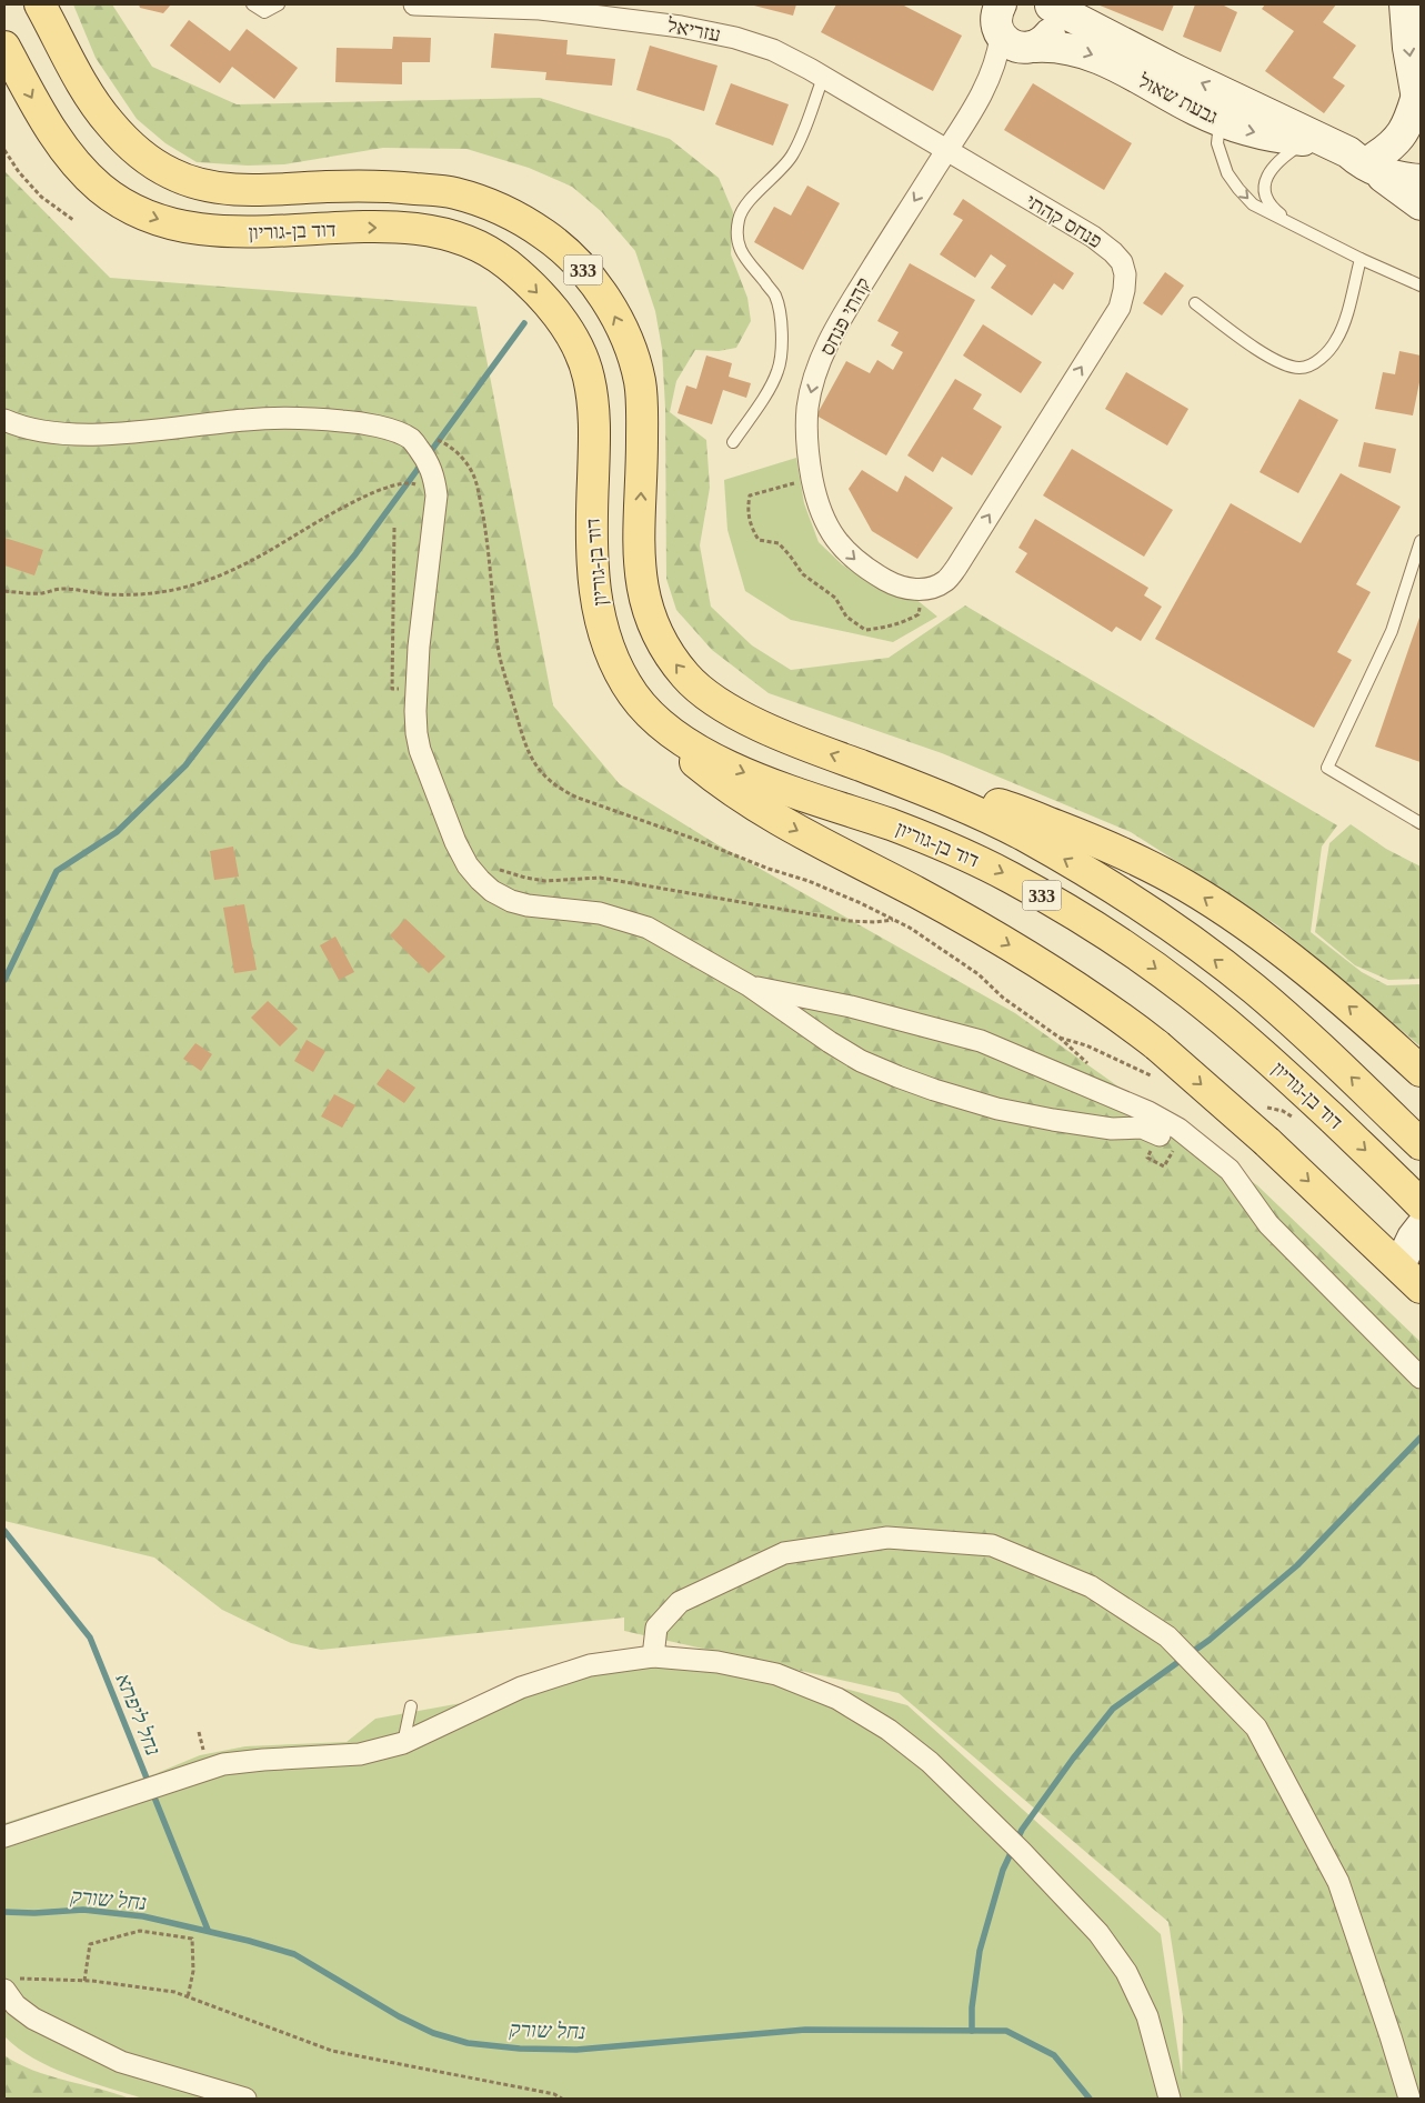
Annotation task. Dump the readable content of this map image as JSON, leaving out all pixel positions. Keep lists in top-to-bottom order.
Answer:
{
  "streets": {
    "main road": ["דוד בן-גוריון", "333"],
    "street": [
      "עזריאל",
      "גבעת שאול",
      "פנחס קהתי",
      "קהתי פנחס"
    ]
  },
  "crossings": [
    ["עזריאל", "פנחס קהתי"],
    ["עזריאל", "קהתי פנחס"],
    ["פנחס קהתי", "קהתי פנחס"]
  ],
  "one_way": ["קהתי פנחס"],
  "water": ["נחל ליפתא", "נחל שורק"]
}
